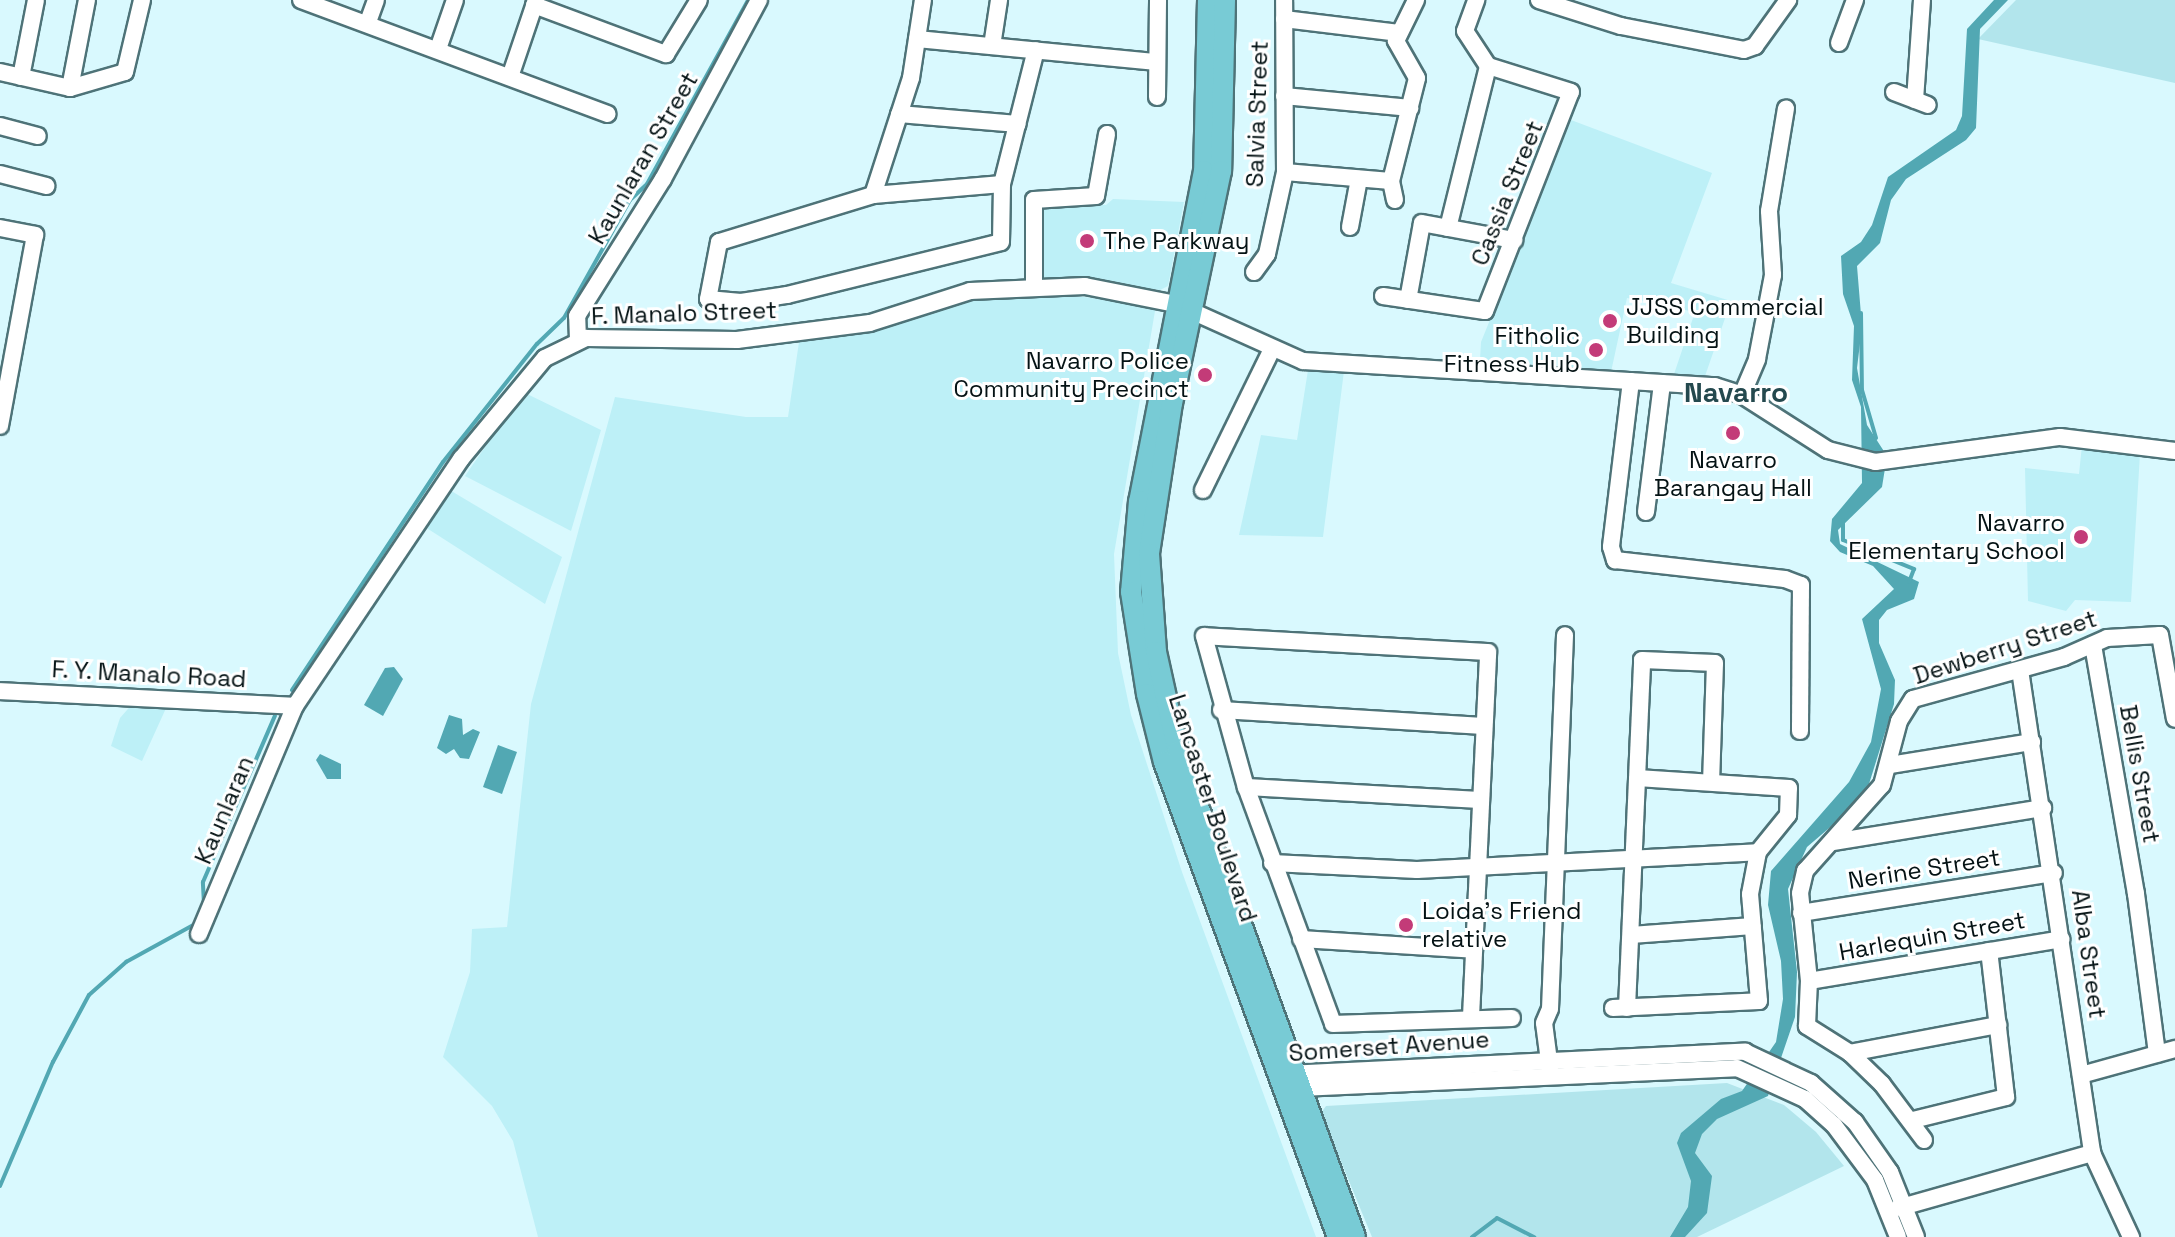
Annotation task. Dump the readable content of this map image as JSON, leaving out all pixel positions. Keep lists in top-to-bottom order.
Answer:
{
  "streets": {
    "main road": ["Lancaster Boulevard"],
    "street": [
      "Salvia Street",
      "Kaunlaran Street",
      "Cassia Street",
      "F. Manalo Street",
      "Dewberry Street",
      "F. Y. Manalo Road",
      "Bellis Street",
      "Kaunlaran",
      "Nerine Street",
      "Harlequin Street",
      "Alba Street",
      "Somerset Avenue"
    ]
  },
  "crossings": [
    ["Kaunlaran Street", "F. Manalo Street"],
    ["F. Manalo Street", "F. Y. Manalo Road"],
    ["F. Manalo Street", "Lancaster Boulevard"],
    ["F. Manalo Street", "Kaunlaran"],
    ["Dewberry Street", "Bellis Street"],
    ["Dewberry Street", "Nerine Street"],
    ["Dewberry Street", "Harlequin Street"],
    ["Dewberry Street", "Alba Street"],
    ["F. Y. Manalo Road", "Kaunlaran"],
    ["Lancaster Boulevard", "Somerset Avenue"],
    ["Nerine Street", "Alba Street"],
    ["Harlequin Street", "Alba Street"]
  ],
  "districts": ["Navarro"],
  "places": [
    "The Parkway",
    "JJSS Commercial Building",
    "Fitholic Fitness Hub",
    "Navarro Police Community Precinct",
    "Navarro Barangay Hall",
    "Navarro Elementary School",
    "Loida’s Friend relative"
  ]
}
